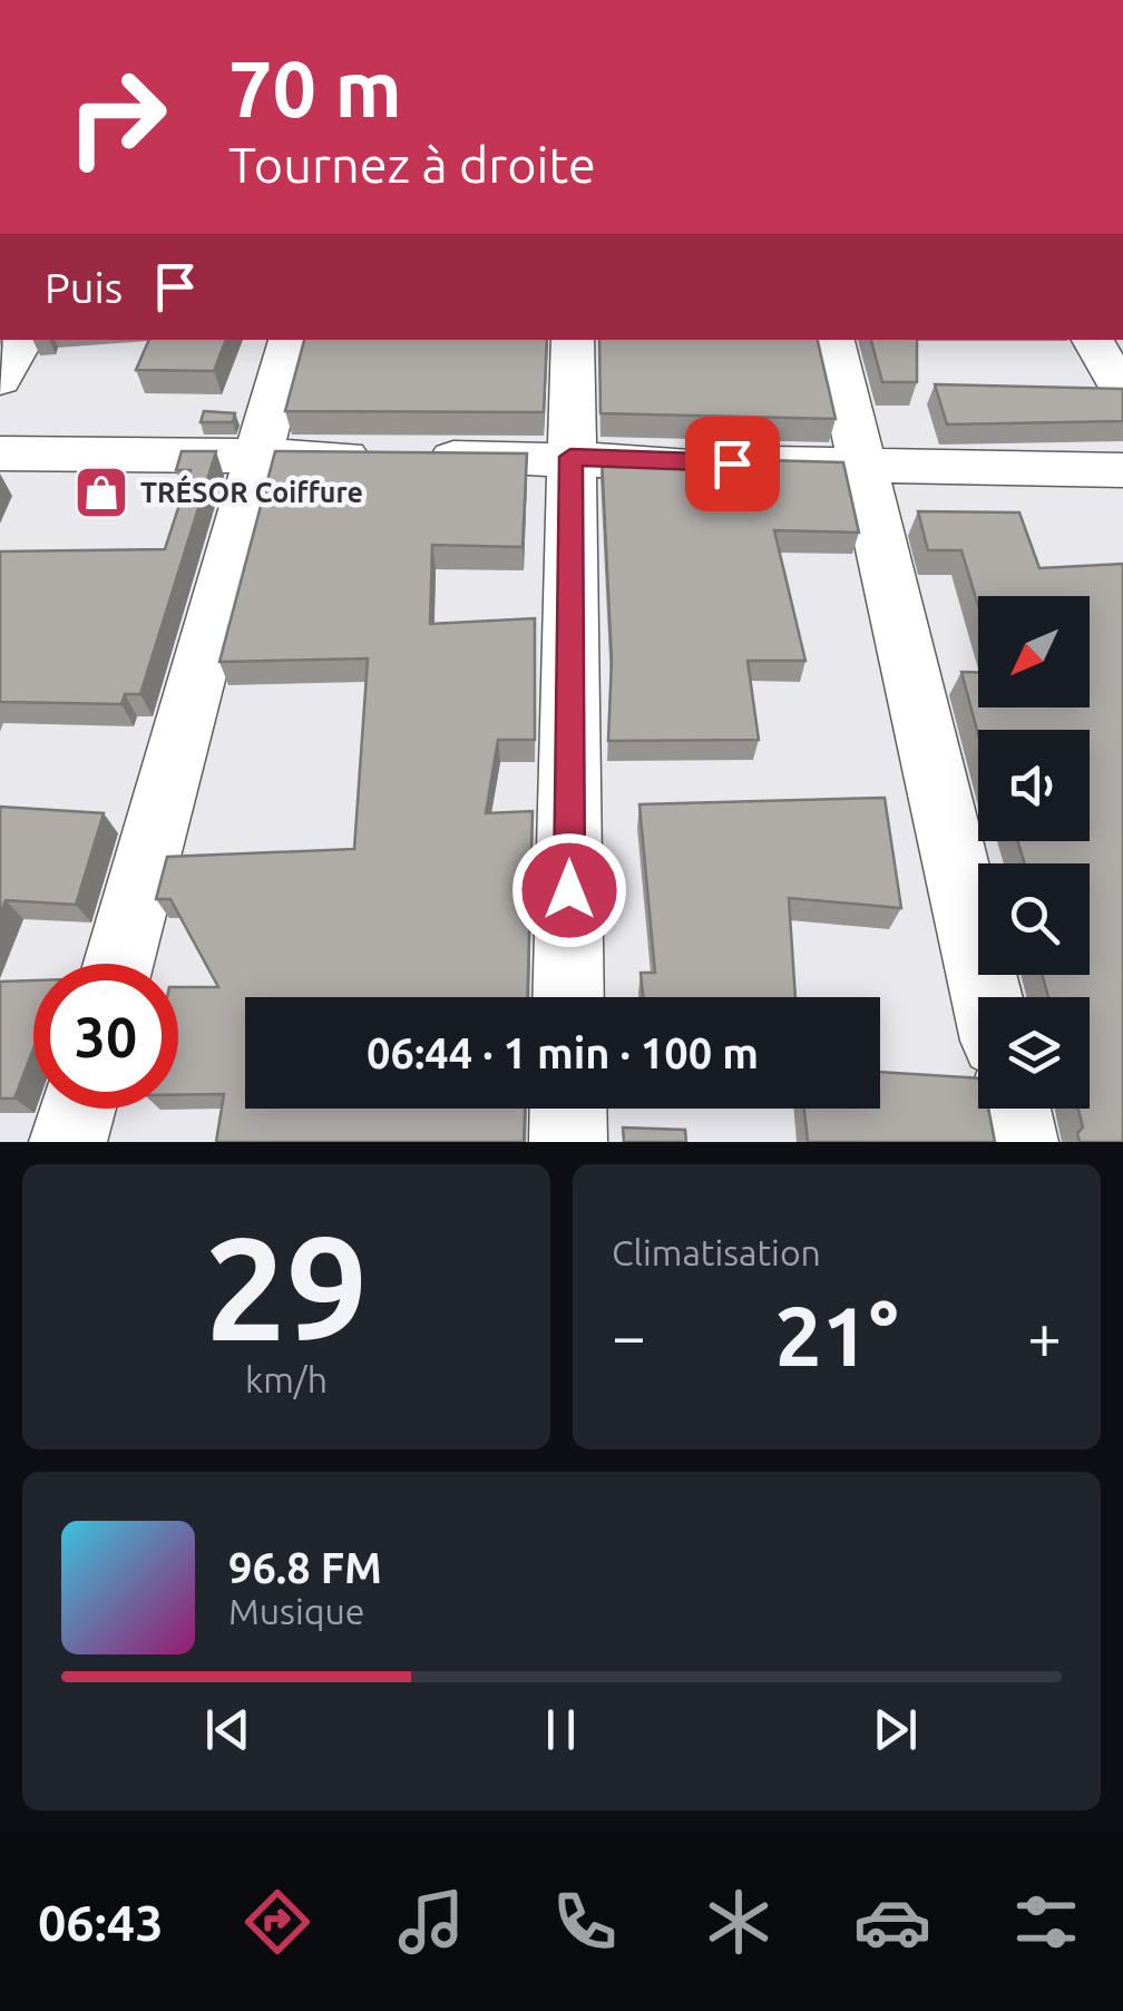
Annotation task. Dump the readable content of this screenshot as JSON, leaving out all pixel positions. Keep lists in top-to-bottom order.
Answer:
{
  "places": {
    "shop": ["TRÉSOR Coiffure"]
  },
  "north": "bottom left",
  "page": {
    "turn": ["70 m", "Tournez à droite"],
    "then": "Puis",
    "limit": "30",
    "trip": "06:44 · 1 min · 100 m",
    "tile": [
      ["29", "km/h"],
      "Climatisation"
    ],
    "heat": ["−", "21°", "+"],
    "song": ["96.8 FM", "Musique"],
    "tabs": "06:43"
  }
}
